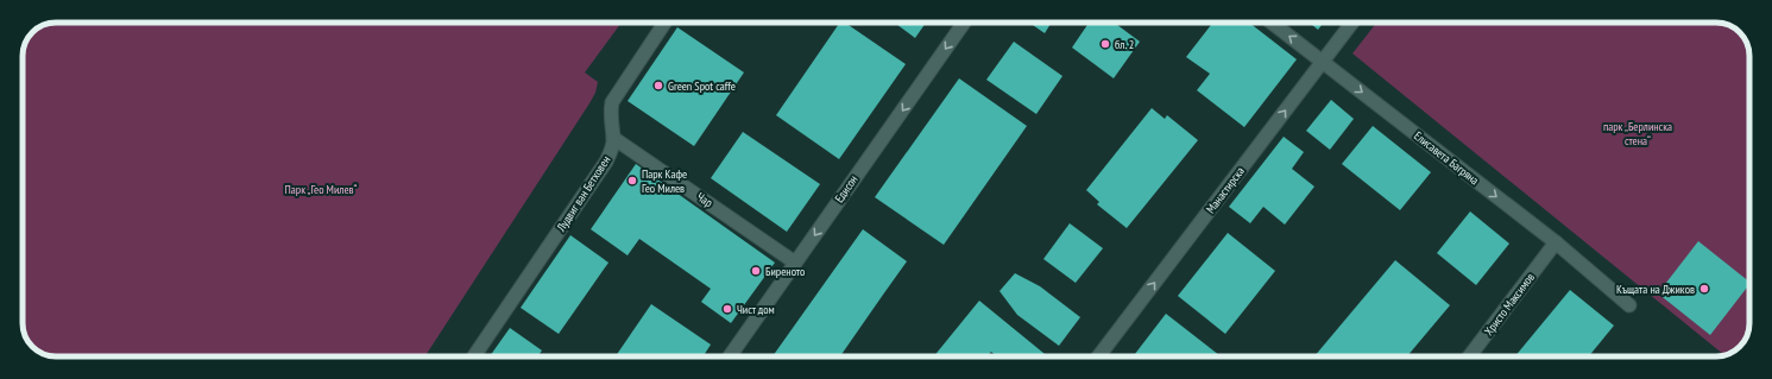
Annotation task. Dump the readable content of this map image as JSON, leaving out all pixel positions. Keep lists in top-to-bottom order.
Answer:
{
  "streets": {
    "street": [
      "Елисавета Багряна",
      "Едисон",
      "Манастирска",
      "Лудвиг ван Бетховен",
      "Чар",
      "Христо Максимов"
    ]
  },
  "crossings": [
    ["Елисавета Багряна", "Манастирска"],
    ["Елисавета Багряна", "Христо Максимов"],
    ["Едисон", "Чар"],
    ["Лудвиг ван Бетховен", "Чар"]
  ],
  "one_way": ["Едисон", "Манастирска"],
  "parks": ["парк „Берлинска стена“", "Парк „Гео Милев“"],
  "places": [
    "бл. 2",
    "Green Spot caffe",
    "Парк Кафе Гео Милев",
    "Биреното",
    "Къщата на Джиков",
    "Чист дом"
  ]
}
